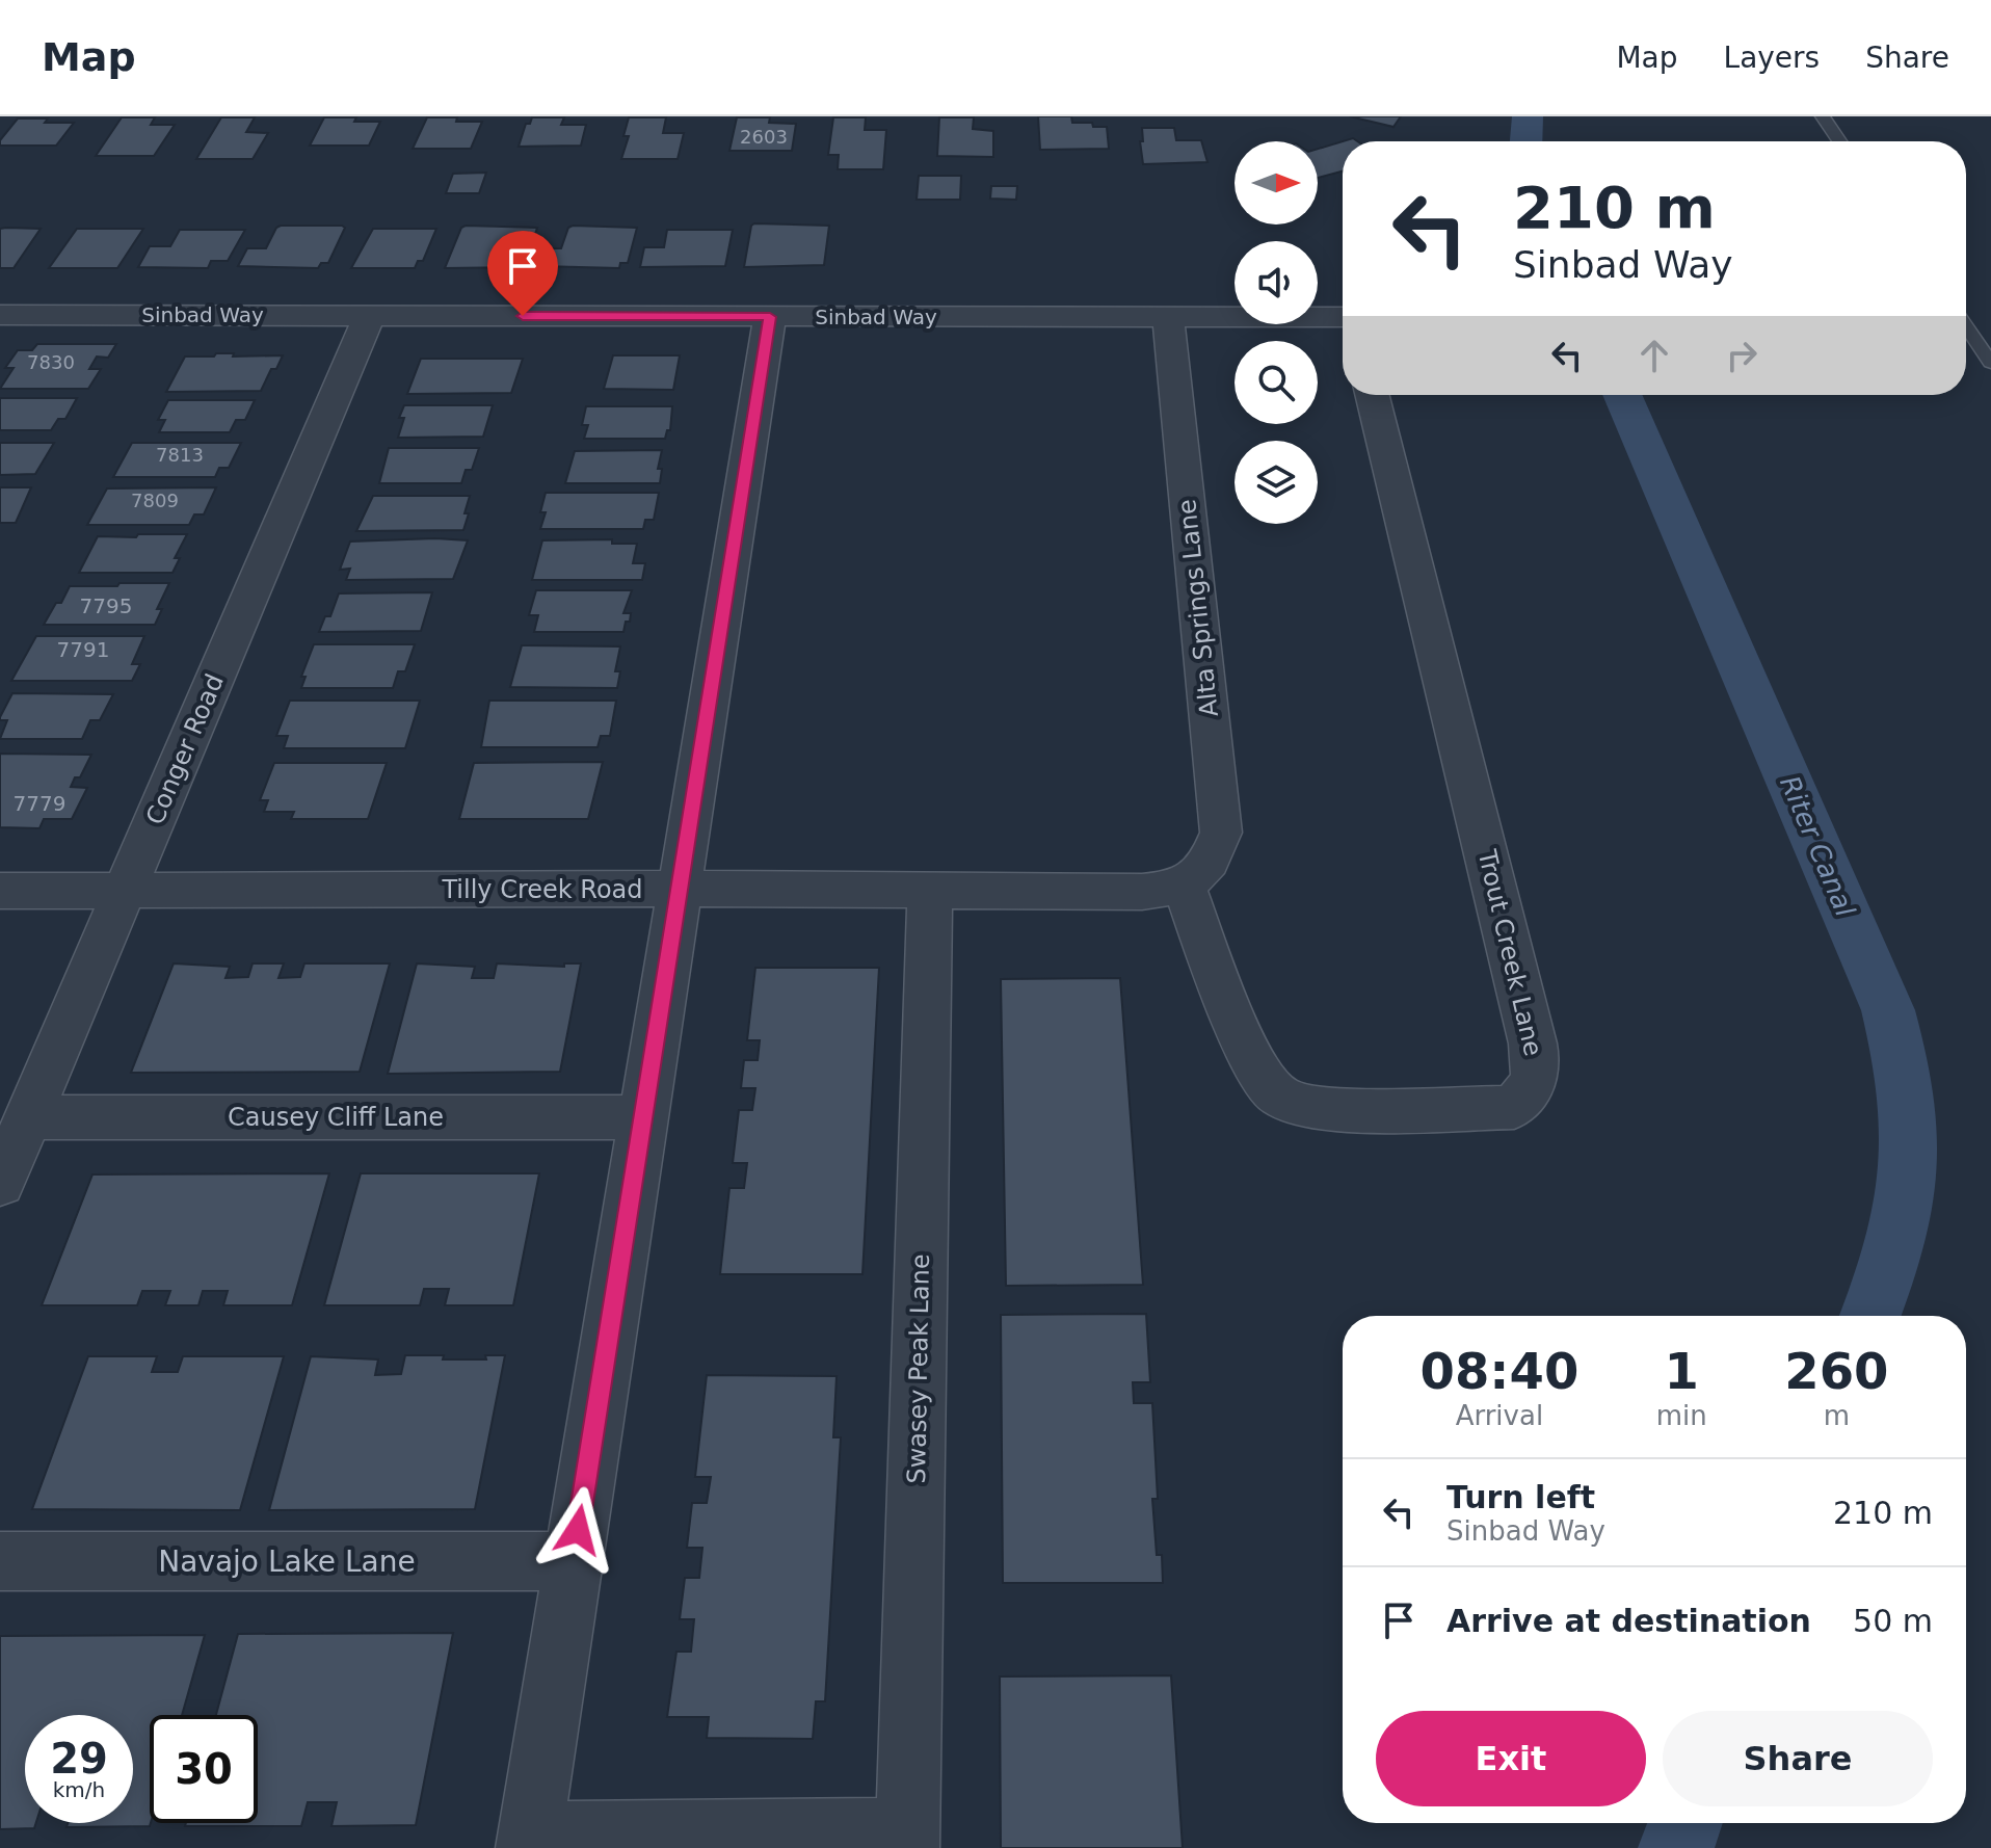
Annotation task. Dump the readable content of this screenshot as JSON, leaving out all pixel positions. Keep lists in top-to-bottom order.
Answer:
{
  "streets": {
    "street": [
      "Sinbad Way",
      "Alta Springs Lane",
      "Conger Road",
      "Tilly Creek Road",
      "Trout Creek Lane",
      "Causey Cliff Lane",
      "Swasey Peak Lane",
      "Navajo Lake Lane"
    ]
  },
  "crossings": [
    ["Sinbad Way", "Alta Springs Lane"],
    ["Sinbad Way", "Conger Road"],
    ["Alta Springs Lane", "Tilly Creek Road"],
    ["Alta Springs Lane", "Trout Creek Lane"],
    ["Conger Road", "Tilly Creek Road"],
    ["Conger Road", "Causey Cliff Lane"],
    ["Tilly Creek Road", "Trout Creek Lane"],
    ["Tilly Creek Road", "Swasey Peak Lane"]
  ],
  "water": ["Riter Canal"],
  "house_numbers": [
    "2603",
    "7830",
    "7813",
    "7809",
    "7795",
    "7791",
    "7779"
  ],
  "north": "right",
  "page": {
    "header": "Map",
    "nav": ["Map", "Layers", "Share"],
    "turn": ["210 m", "Sinbad Way"],
    "eta": [
      "08:40",
      "Arrival",
      "1",
      "min",
      "260",
      "m"
    ],
    "list": [
      {
        "name": "Turn left",
        "note": "Sinbad Way",
        "value": "210 m"
      },
      {
        "name": "Arrive at destination",
        "value": "50 m"
      }
    ],
    "buttons": ["Exit", "Share"],
    "speed": "29 km/h",
    "limit": "30"
  }
}
